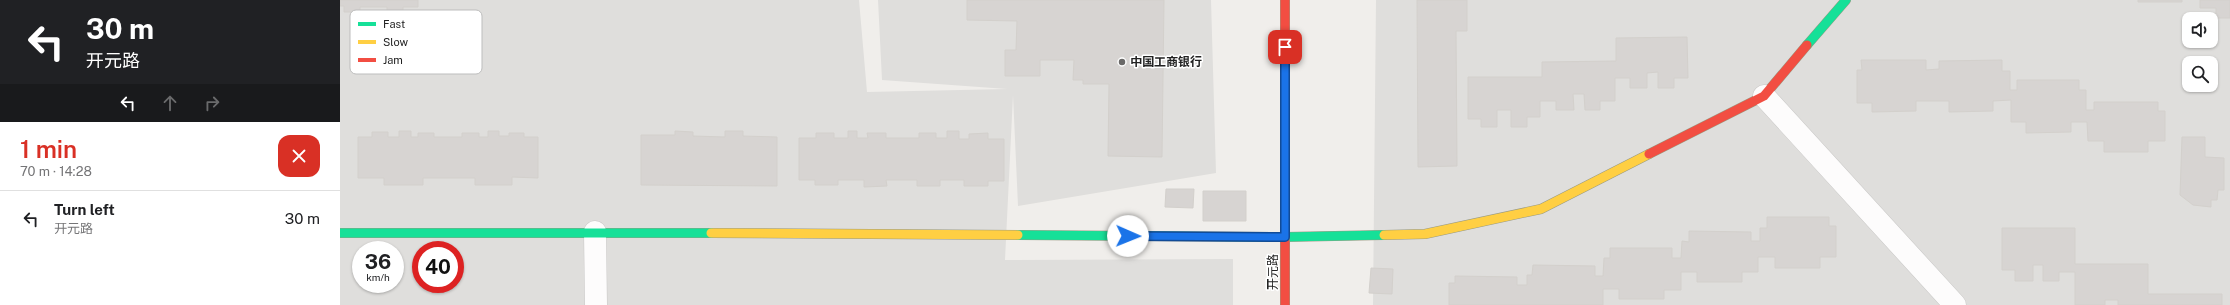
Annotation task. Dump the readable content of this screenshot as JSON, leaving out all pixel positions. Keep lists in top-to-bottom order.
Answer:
{
  "streets": {
    "street": ["开元路"]
  },
  "places": ["中国工商银行"],
  "legend": ["Fast", "Slow", "Jam"],
  "page": {
    "turn": ["30 m", "开元路"],
    "heading": ["1 min", "70 m · 14:28"],
    "list": [
      {
        "name": "Turn left",
        "note": "开元路",
        "value": "30 m"
      }
    ],
    "speed": "36 km/h",
    "limit": "40"
  }
}
